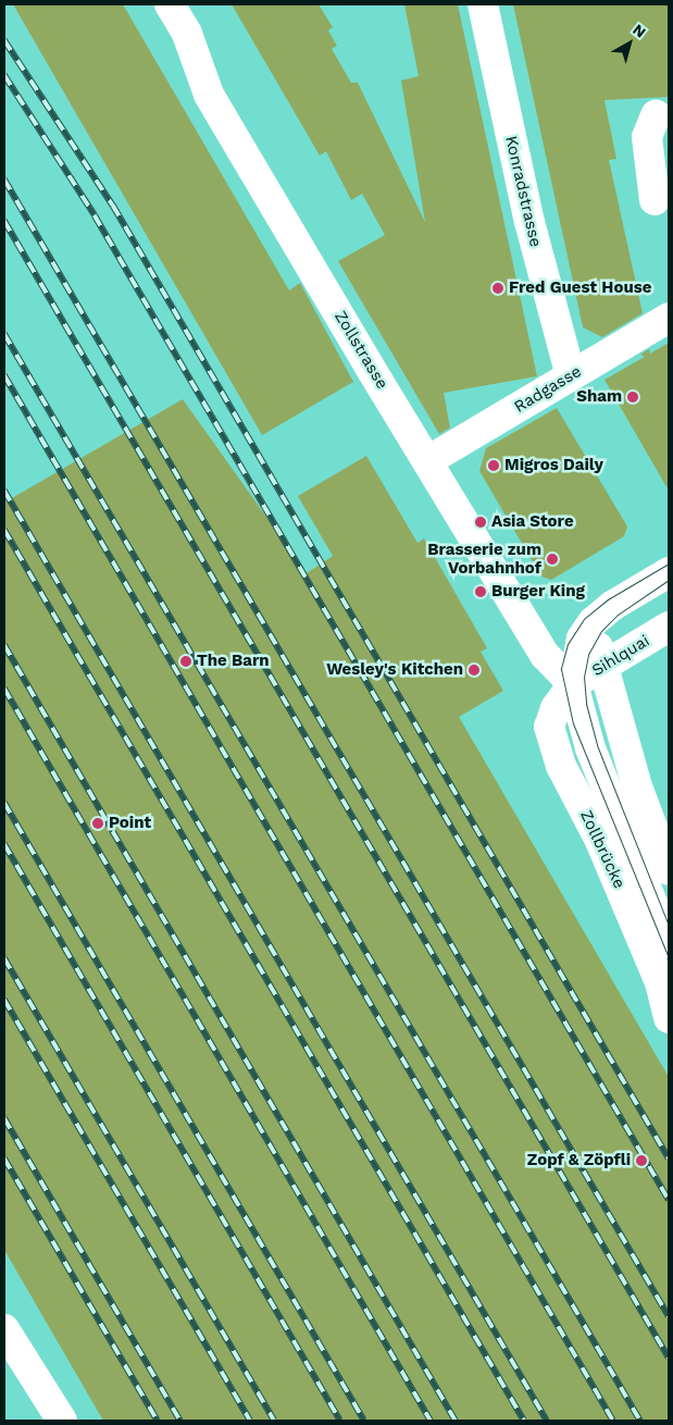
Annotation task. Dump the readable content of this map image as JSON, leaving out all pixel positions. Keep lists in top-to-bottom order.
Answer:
{
  "streets": {
    "street": [
      "Konradstrasse",
      "Zollstrasse",
      "Radgasse",
      "Sihlquai",
      "Zollbrücke"
    ]
  },
  "crossings": [
    ["Konradstrasse", "Radgasse"],
    ["Zollstrasse", "Radgasse"],
    ["Zollstrasse", "Sihlquai"],
    ["Zollstrasse", "Zollbrücke"],
    ["Sihlquai", "Zollbrücke"]
  ],
  "places": [
    "Fred Guest House",
    "Sham",
    "Migros Daily",
    "Asia Store",
    "Brasserie zum Vorbahnhof",
    "Burger King",
    "The Barn",
    "Wesley's Kitchen",
    "Point",
    "Zopf & Zöpfli"
  ],
  "north": "top right"
}
